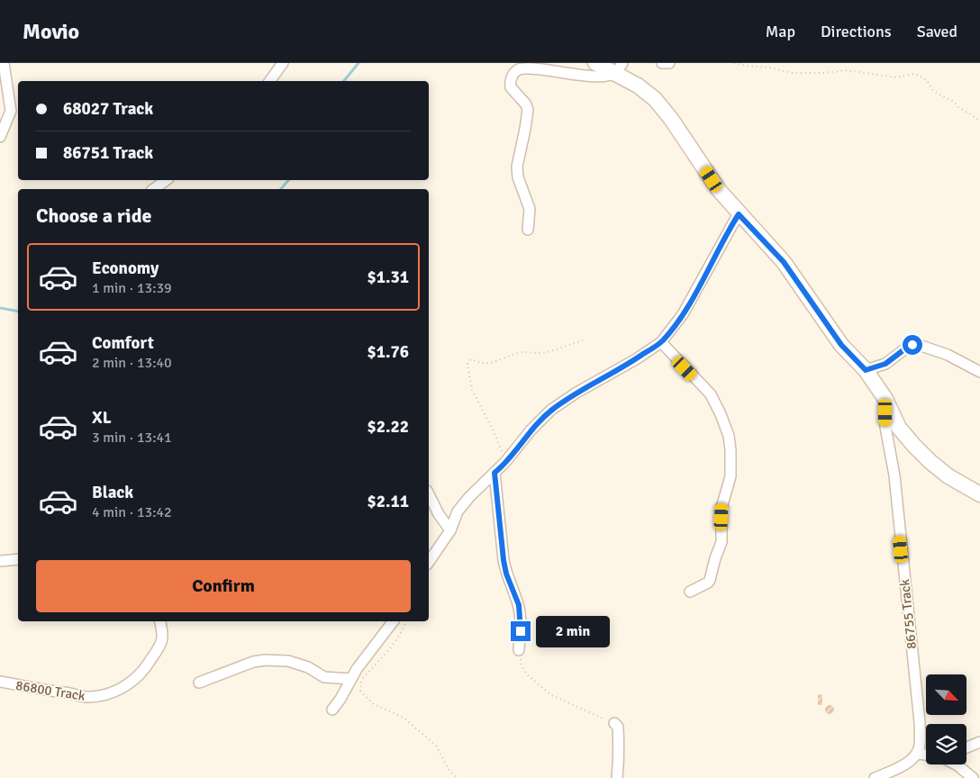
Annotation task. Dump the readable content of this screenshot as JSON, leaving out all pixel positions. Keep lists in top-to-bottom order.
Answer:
{
  "streets": {
    "street": ["86755 Track", "86800 Track"]
  },
  "north": "bottom right",
  "page": {
    "header": "Movio",
    "nav": ["Map", "Directions", "Saved"],
    "banner": ["68027 Track", "86751 Track"],
    "heading": "Choose a ride",
    "list": [
      {
        "name": "Economy",
        "note": "1 min · 13:39",
        "value": "$1.31"
      },
      {
        "name": "Comfort",
        "note": "2 min · 13:40",
        "value": "$1.76"
      },
      {
        "name": "XL",
        "note": "3 min · 13:41",
        "value": "$2.22"
      },
      {
        "name": "Black",
        "note": "4 min · 13:42",
        "value": "$2.11"
      }
    ],
    "buttons": "Confirm",
    "bubble": "2 min"
  }
}
